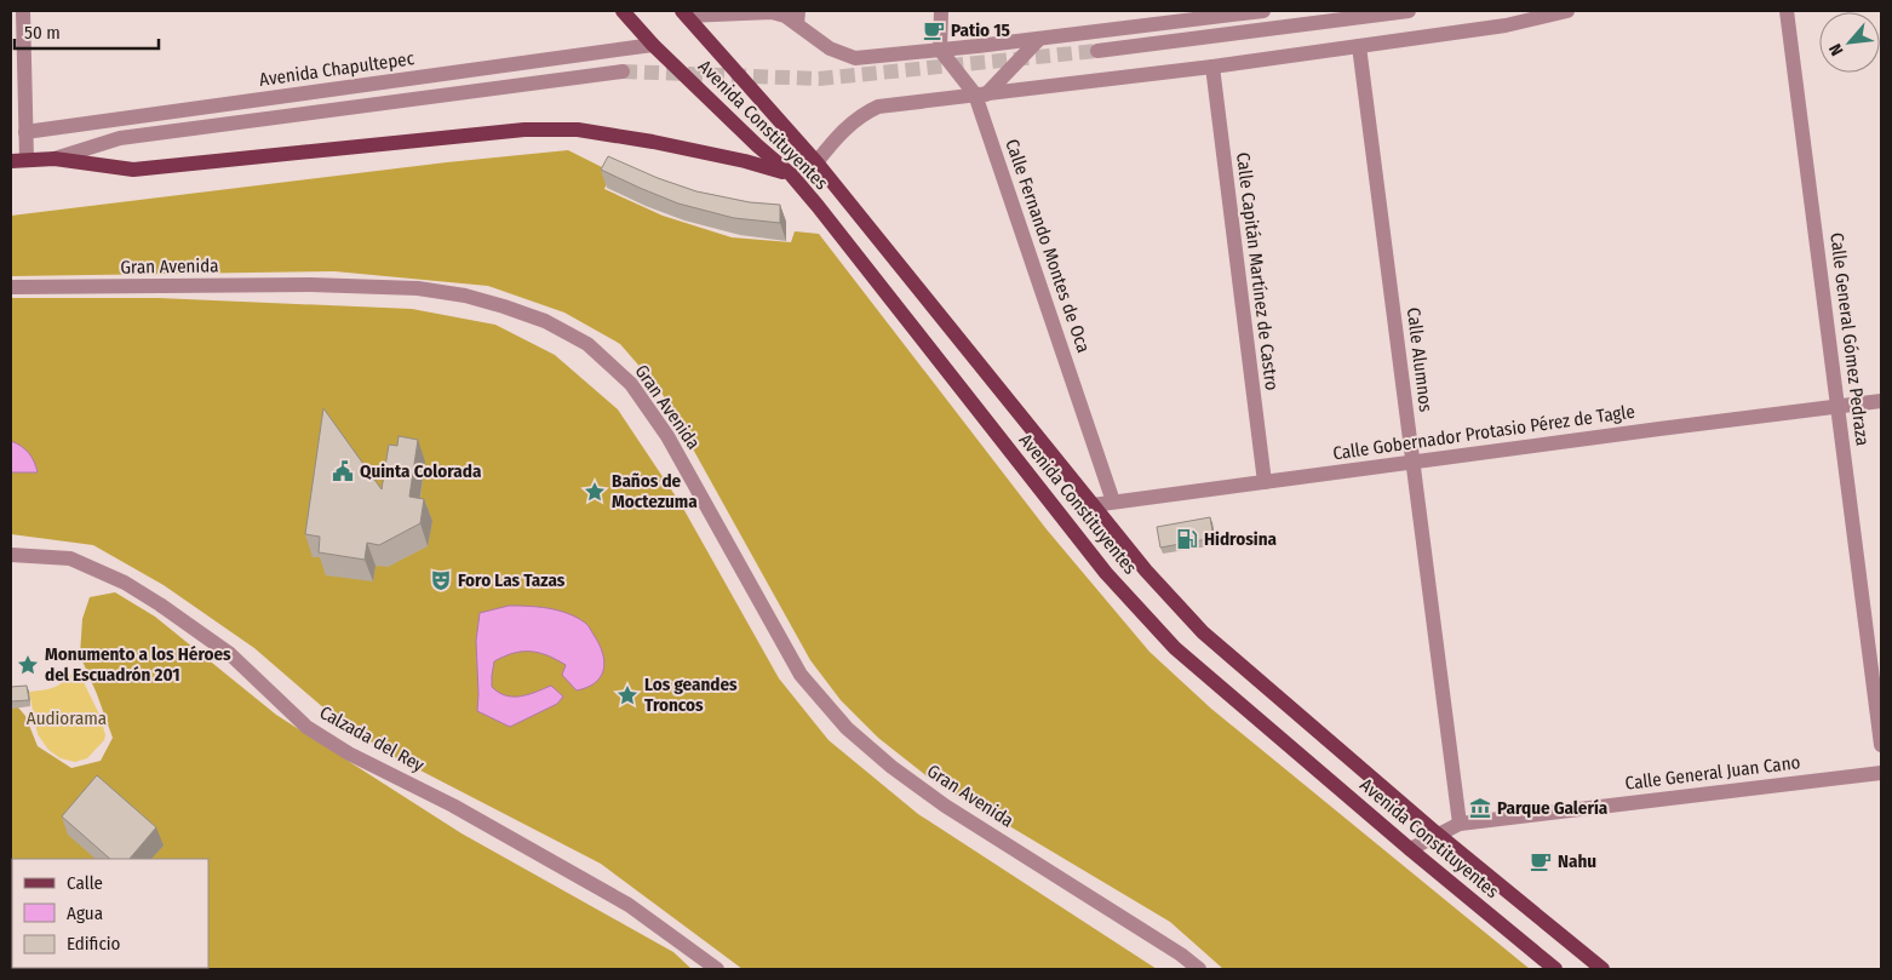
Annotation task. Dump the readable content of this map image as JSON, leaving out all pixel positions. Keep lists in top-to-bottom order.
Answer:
{
  "streets": {
    "main road": ["Avenida Constituyentes"],
    "street": [
      "Avenida Chapultepec",
      "Calle Fernando Montes de Oca",
      "Gran Avenida",
      "Calle Capitán Martínez de Castro",
      "Calle General Gómez Pedraza",
      "Calle Alumnos",
      "Calle Gobernador Protasio Pérez de Tagle",
      "Calzada del Rey",
      "Calle General Juan Cano"
    ]
  },
  "crossings": [
    ["Avenida Chapultepec", "Avenida Constituyentes"],
    ["Avenida Constituyentes", "Calle Gobernador Protasio Pérez de Tagle"],
    ["Avenida Constituyentes", "Calle General Juan Cano"],
    ["Calle Fernando Montes de Oca", "Calle Gobernador Protasio Pérez de Tagle"],
    ["Calle Capitán Martínez de Castro", "Calle Gobernador Protasio Pérez de Tagle"],
    ["Calle General Gómez Pedraza", "Calle Gobernador Protasio Pérez de Tagle"],
    ["Calle Alumnos", "Calle Gobernador Protasio Pérez de Tagle"],
    ["Calle Alumnos", "Calle General Juan Cano"]
  ],
  "parks": ["Audiorama"],
  "places": {
    "cafe": ["Patio 15", "Nahu"],
    "public building": ["Quinta Colorada"],
    "place": ["Baños de Moctezuma", "Monumento a los Héroes del Escuadrón 201", "Los geandes Troncos"],
    "fuel station": ["Hidrosina"],
    "theatre": ["Foro Las Tazas"],
    "museum": ["Parque Galería"]
  },
  "legend": ["Calle", "Agua", "Edificio"],
  "scale_bar": "50 m",
  "north": "bottom left"
}
